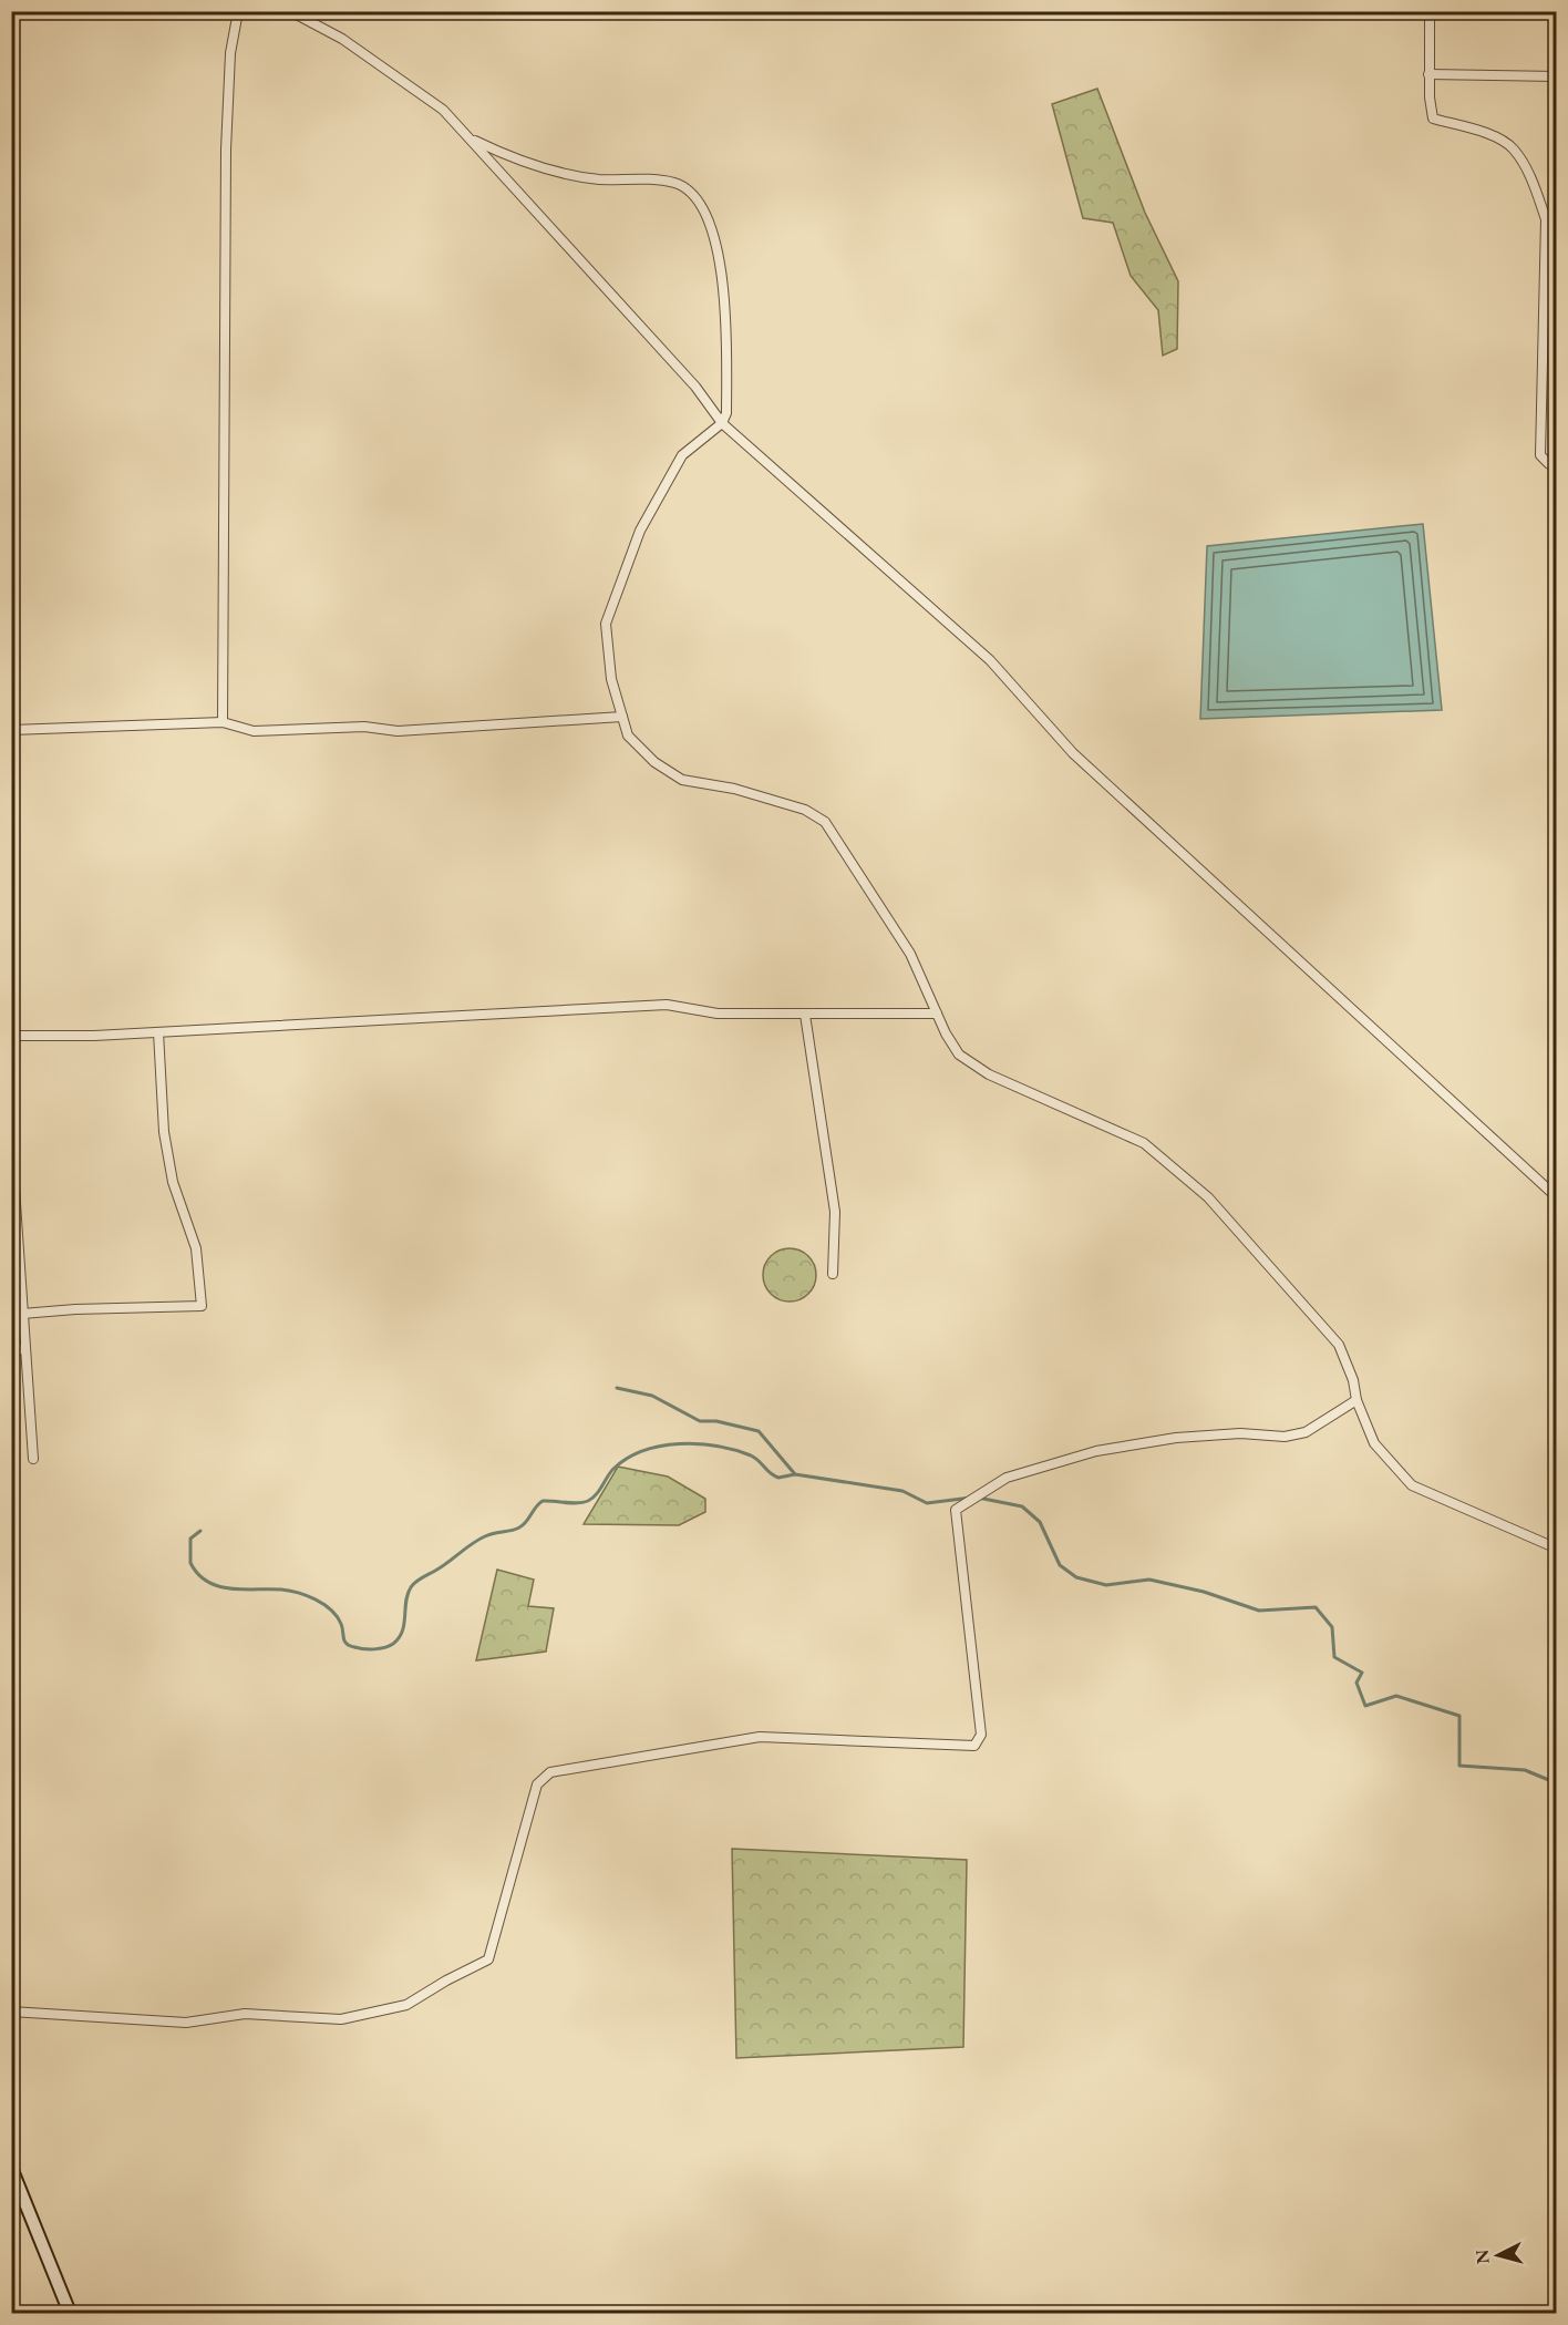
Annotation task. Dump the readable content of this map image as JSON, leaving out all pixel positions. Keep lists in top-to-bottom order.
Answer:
{
  "north": "left"
}
